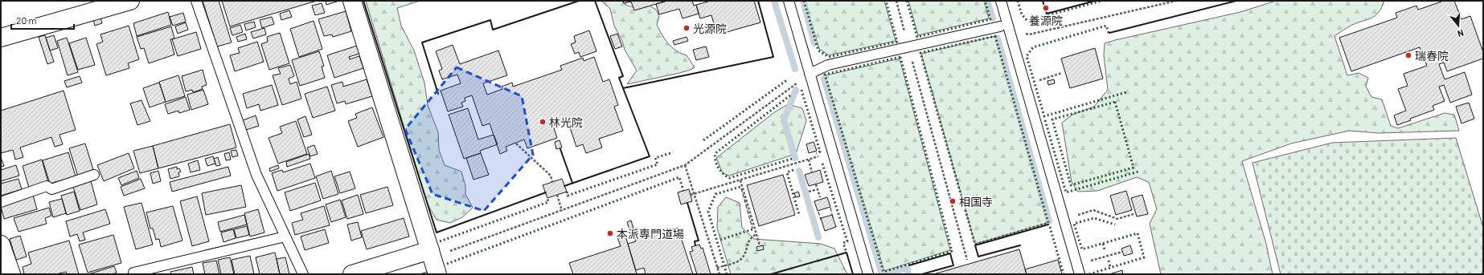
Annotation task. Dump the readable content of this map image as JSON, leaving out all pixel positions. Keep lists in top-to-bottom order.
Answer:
{
  "places": [
    "養源院",
    "光源院",
    "瑞春院",
    "林光院",
    "相国寺",
    "本派専門道場"
  ],
  "scale_bar": "20 m",
  "north": "bottom"
}
